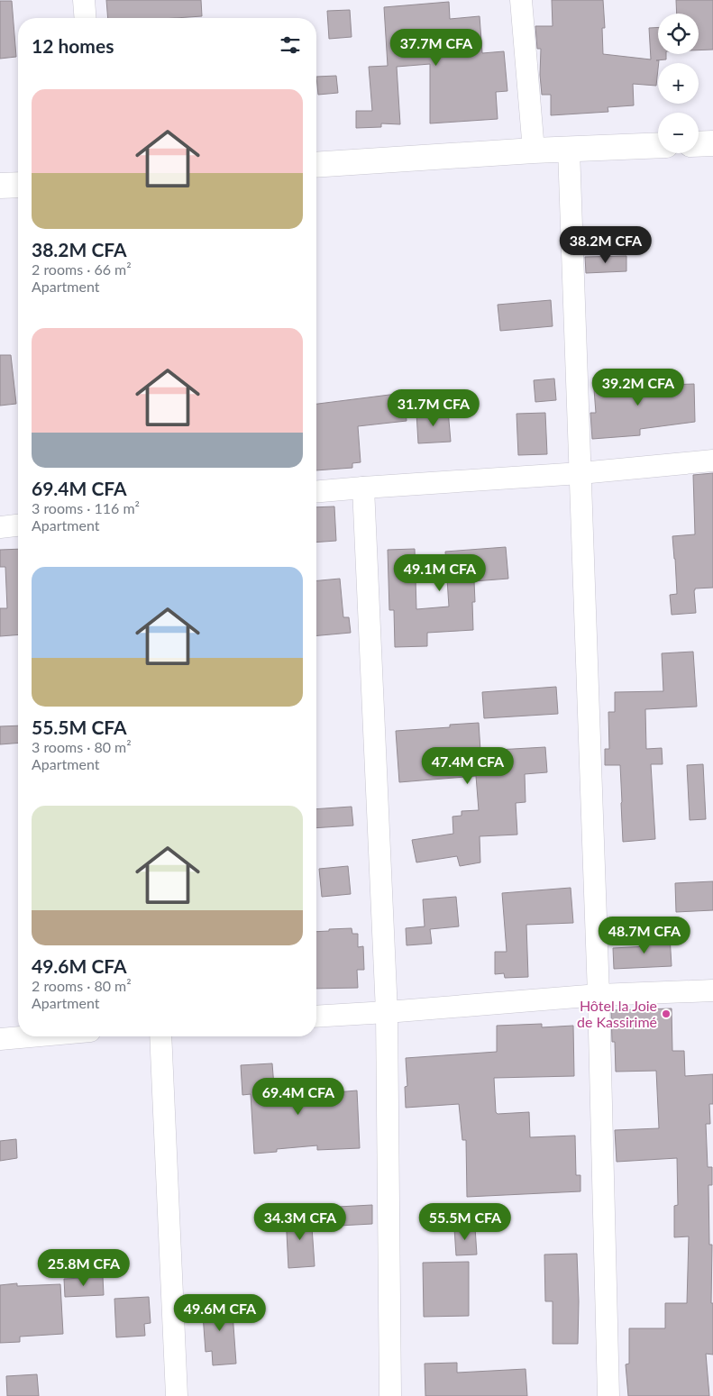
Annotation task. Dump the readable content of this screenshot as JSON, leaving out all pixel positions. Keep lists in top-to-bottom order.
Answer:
{
  "places": ["Hôtel la Joie de Kassirimé"],
  "page": {
    "map_buttons": ["+", "−"],
    "heading": "12 homes",
    "price": [
      "37.7M CFA",
      "38.2M CFA",
      "39.2M CFA",
      "31.7M CFA",
      "49.1M CFA",
      "47.4M CFA",
      "48.7M CFA",
      "69.4M CFA",
      "34.3M CFA",
      "55.5M CFA",
      "25.8M CFA",
      "49.6M CFA"
    ],
    "list": [
      {
        "name": "38.2M CFA",
        "note": "2 rooms · 66 m² · Apartment"
      },
      {
        "name": "69.4M CFA",
        "note": "3 rooms · 116 m² · Apartment"
      },
      {
        "name": "55.5M CFA",
        "note": "3 rooms · 80 m² · Apartment"
      },
      {
        "name": "49.6M CFA",
        "note": "2 rooms · 80 m² · Apartment"
      }
    ]
  }
}
